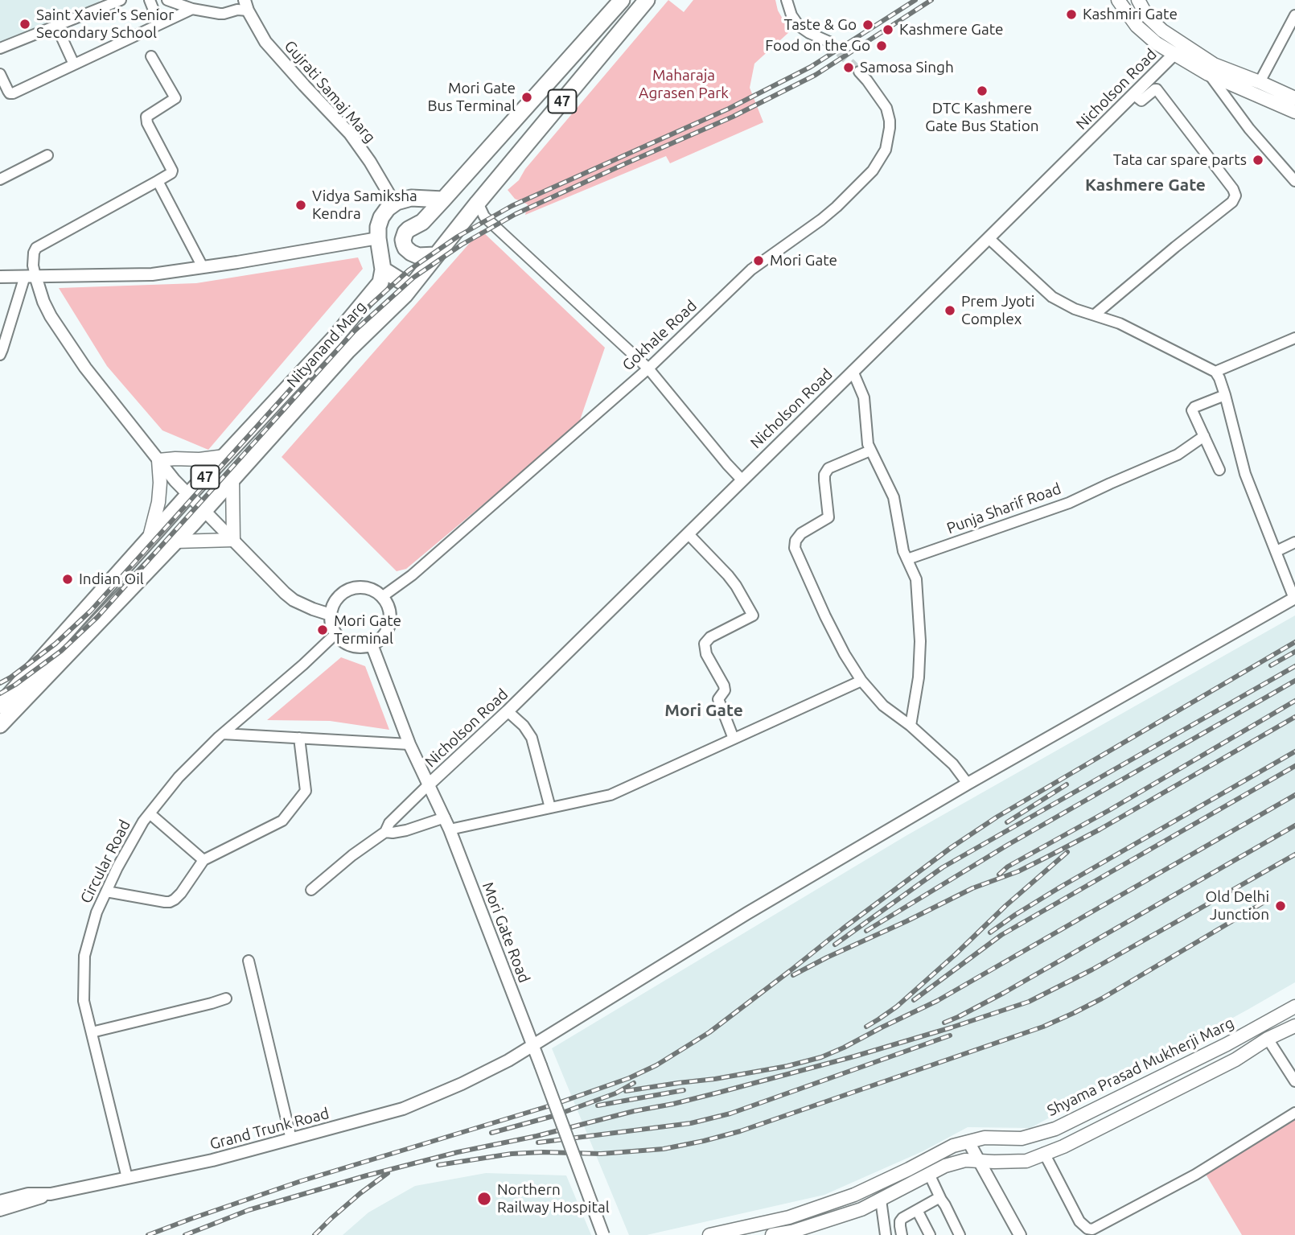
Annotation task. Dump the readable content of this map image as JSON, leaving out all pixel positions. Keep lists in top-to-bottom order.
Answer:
{
  "streets": {
    "main road": ["47", "Nityanand Marg", "Shyama Prasad Mukherji Marg"],
    "street": [
      "Nicholson Road",
      "Gujrati Samaj Marg",
      "Gokhale Road",
      "Punja Sharif Road",
      "Circular Road",
      "Mori Gate Road",
      "Grand Trunk Road"
    ]
  },
  "crossings": [
    ["Nicholson Road", "Mori Gate Road"],
    ["Gokhale Road", "Circular Road"],
    ["Gokhale Road", "Mori Gate Road"],
    ["Circular Road", "Mori Gate Road"],
    ["Circular Road", "Grand Trunk Road"],
    ["Mori Gate Road", "Grand Trunk Road"]
  ],
  "districts": ["Kashmere Gate", "Mori Gate"],
  "parks": ["Maharaja Agrasen Park"],
  "places": [
    "Kashmiri Gate",
    "Saint Xavier's Senior Secondary School",
    "Taste & Go",
    "Kashmere Gate",
    "Food on the Go",
    "Samosa Singh",
    "DTC Kashmere Gate Bus Station",
    "Mori Gate Bus Terminal",
    "Tata car spare parts",
    "Vidya Samiksha Kendra",
    "Mori Gate",
    "Prem Jyoti Complex",
    "Indian Oil",
    "Mori Gate Terminal",
    "Old Delhi Junction",
    "Northern Railway Hospital"
  ]
}
